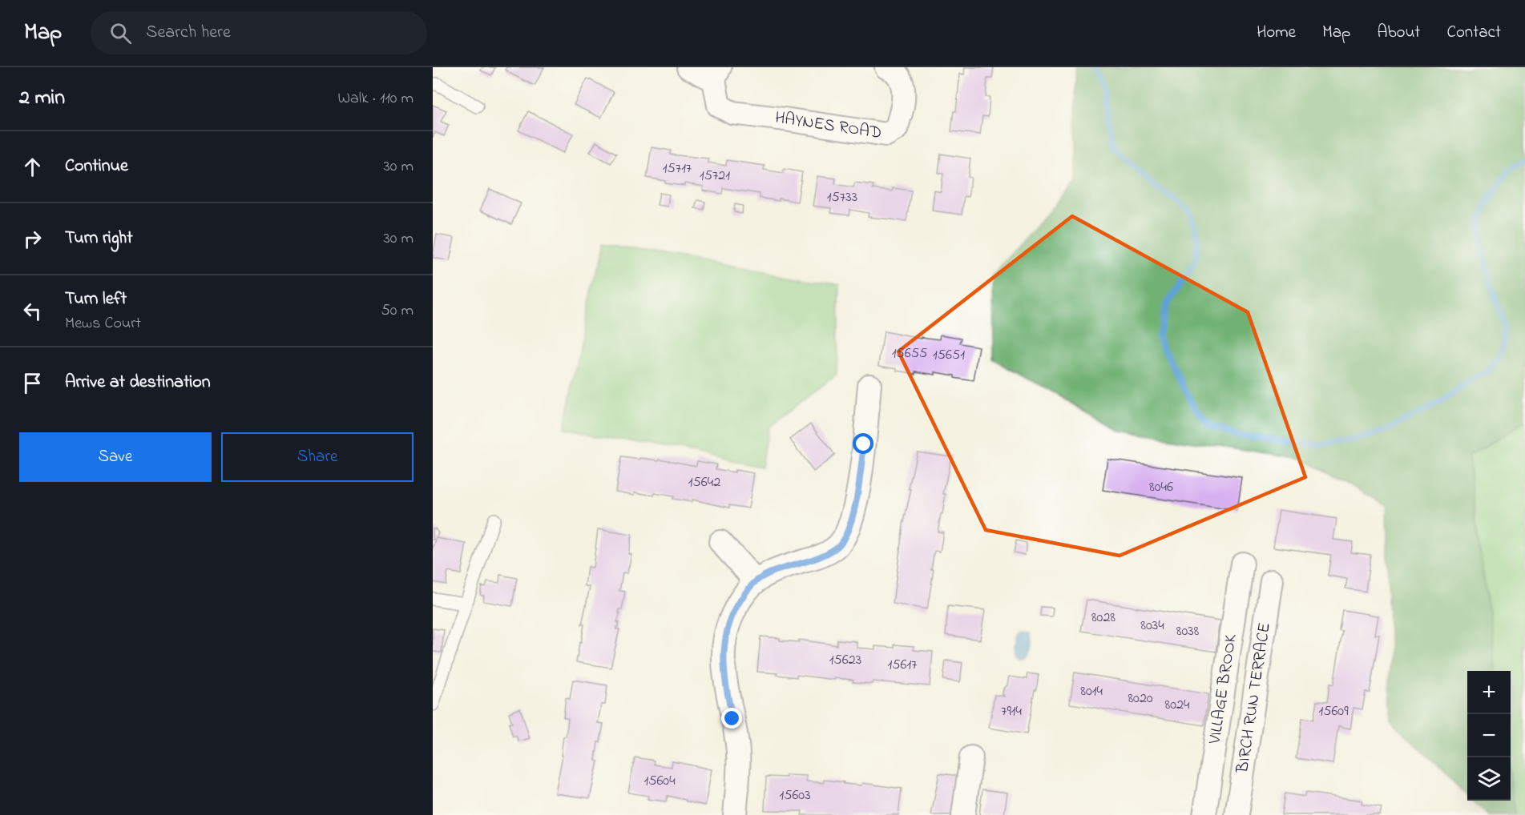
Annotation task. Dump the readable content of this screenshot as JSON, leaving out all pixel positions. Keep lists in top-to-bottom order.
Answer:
{
  "streets": {
    "street": ["HAYNES ROAD", "VILLAGE BROOK", "BIRCH RUN TERRACE"]
  },
  "house_numbers": [
    "15717",
    "15721",
    "15733",
    "15655",
    "15651",
    "15642",
    "8046",
    "8028",
    "8034",
    "8038",
    "15623",
    "15617",
    "8014",
    "8020",
    "8024",
    "7914",
    "15609",
    "15604",
    "15603"
  ],
  "page": {
    "header": "Map",
    "search": "Search here",
    "nav": [
      "Home",
      "Map",
      "About",
      "Contact"
    ],
    "heading": ["2 min", "Walk · 110 m"],
    "list": [
      ["Continue", "30 m"],
      ["Turn right", "30 m"],
      ["Turn left", "Mews Court", "50 m"],
      "Arrive at destination"
    ],
    "buttons": ["Save", "Share"],
    "map_buttons": ["+", "−"]
  }
}
